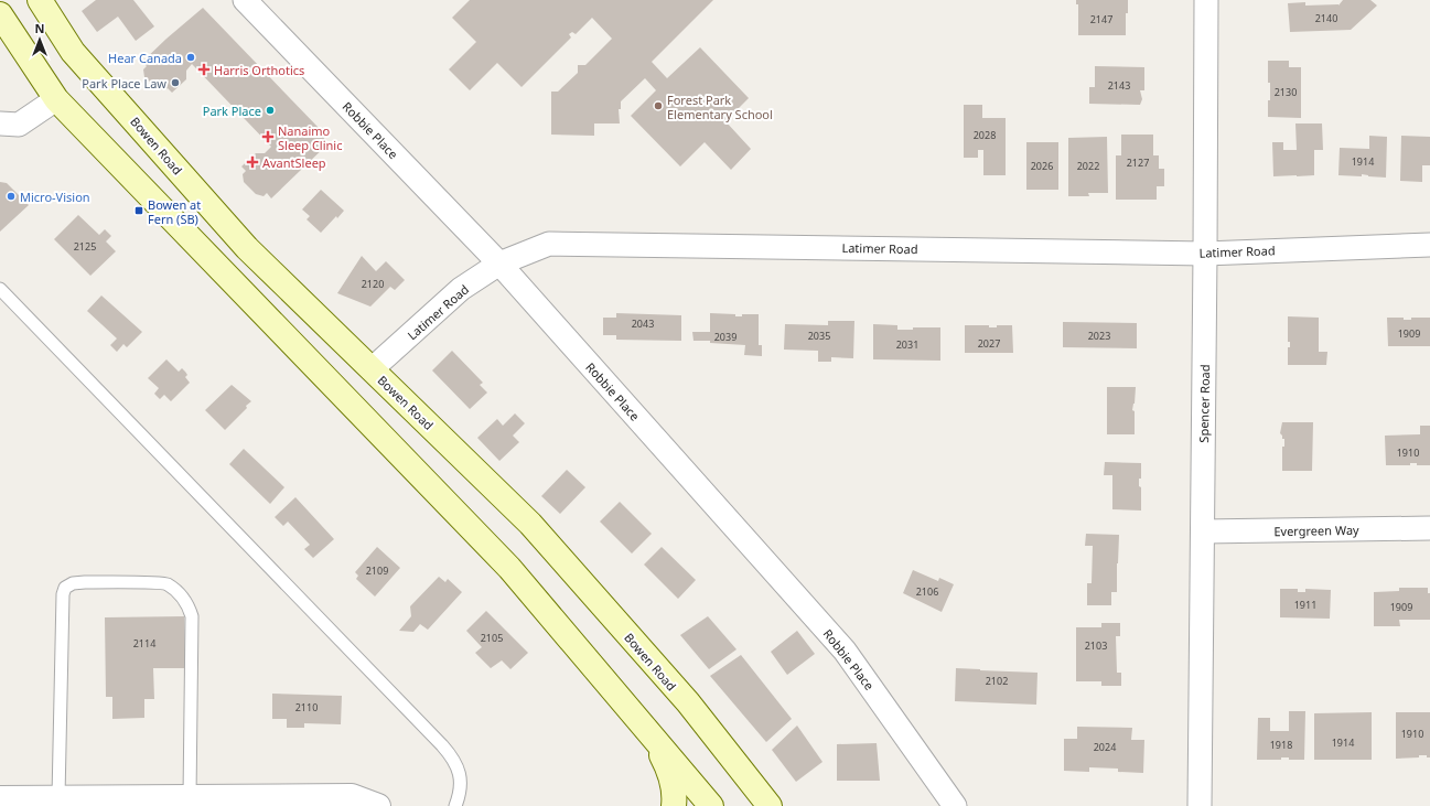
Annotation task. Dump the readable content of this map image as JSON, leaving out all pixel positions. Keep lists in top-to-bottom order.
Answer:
{
  "streets": {
    "main road": ["Bowen Road"],
    "street": [
      "Robbie Place",
      "Latimer Road",
      "Spencer Road",
      "Evergreen Way"
    ]
  },
  "crossings": [
    ["Robbie Place", "Latimer Road"],
    ["Bowen Road", "Latimer Road"],
    ["Latimer Road", "Spencer Road"],
    ["Spencer Road", "Evergreen Way"]
  ],
  "places": {
    "other": [
      "Hear Canada",
      "Park Place Law",
      "Forest Park Elementary School",
      "Park Place",
      "Micro-Vision"
    ],
    "health": ["Harris Orthotics", "Nanaimo Sleep Clinic", "AvantSleep"],
    "transit": ["Bowen at Fern (SB)"]
  },
  "house_numbers": [
    "2140",
    "2147",
    "2143",
    "2130",
    "2028",
    "1914",
    "2127",
    "2026",
    "2022",
    "2125",
    "2120",
    "2043",
    "1909",
    "2035",
    "2023",
    "2039",
    "2027",
    "2031",
    "1910",
    "2109",
    "2106",
    "1911",
    "1909",
    "2105",
    "2114",
    "2103",
    "2102",
    "2110",
    "1910",
    "1914",
    "1918",
    "2024"
  ],
  "north": "top"
}
